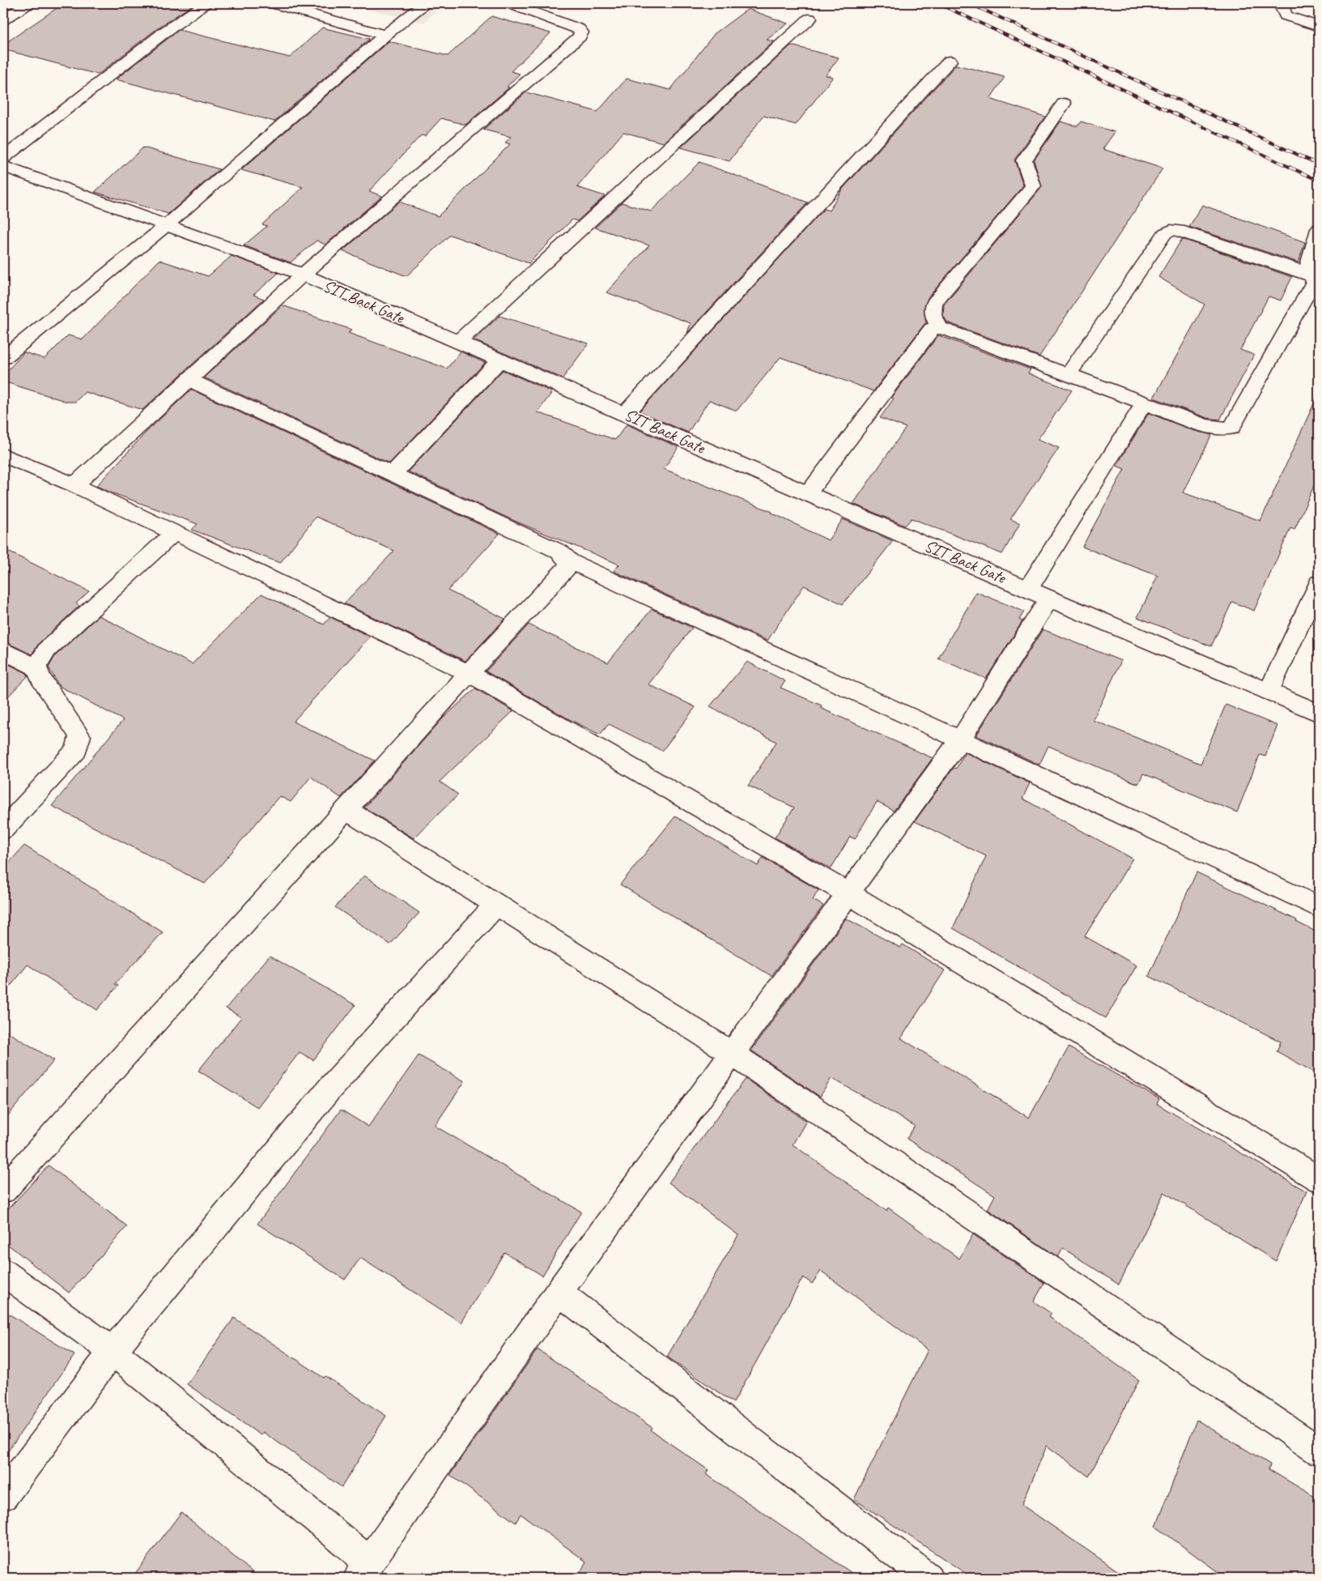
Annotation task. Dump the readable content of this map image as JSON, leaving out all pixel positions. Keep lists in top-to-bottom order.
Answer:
{
  "streets": {
    "street": ["SIT Back Gate"]
  }
}
